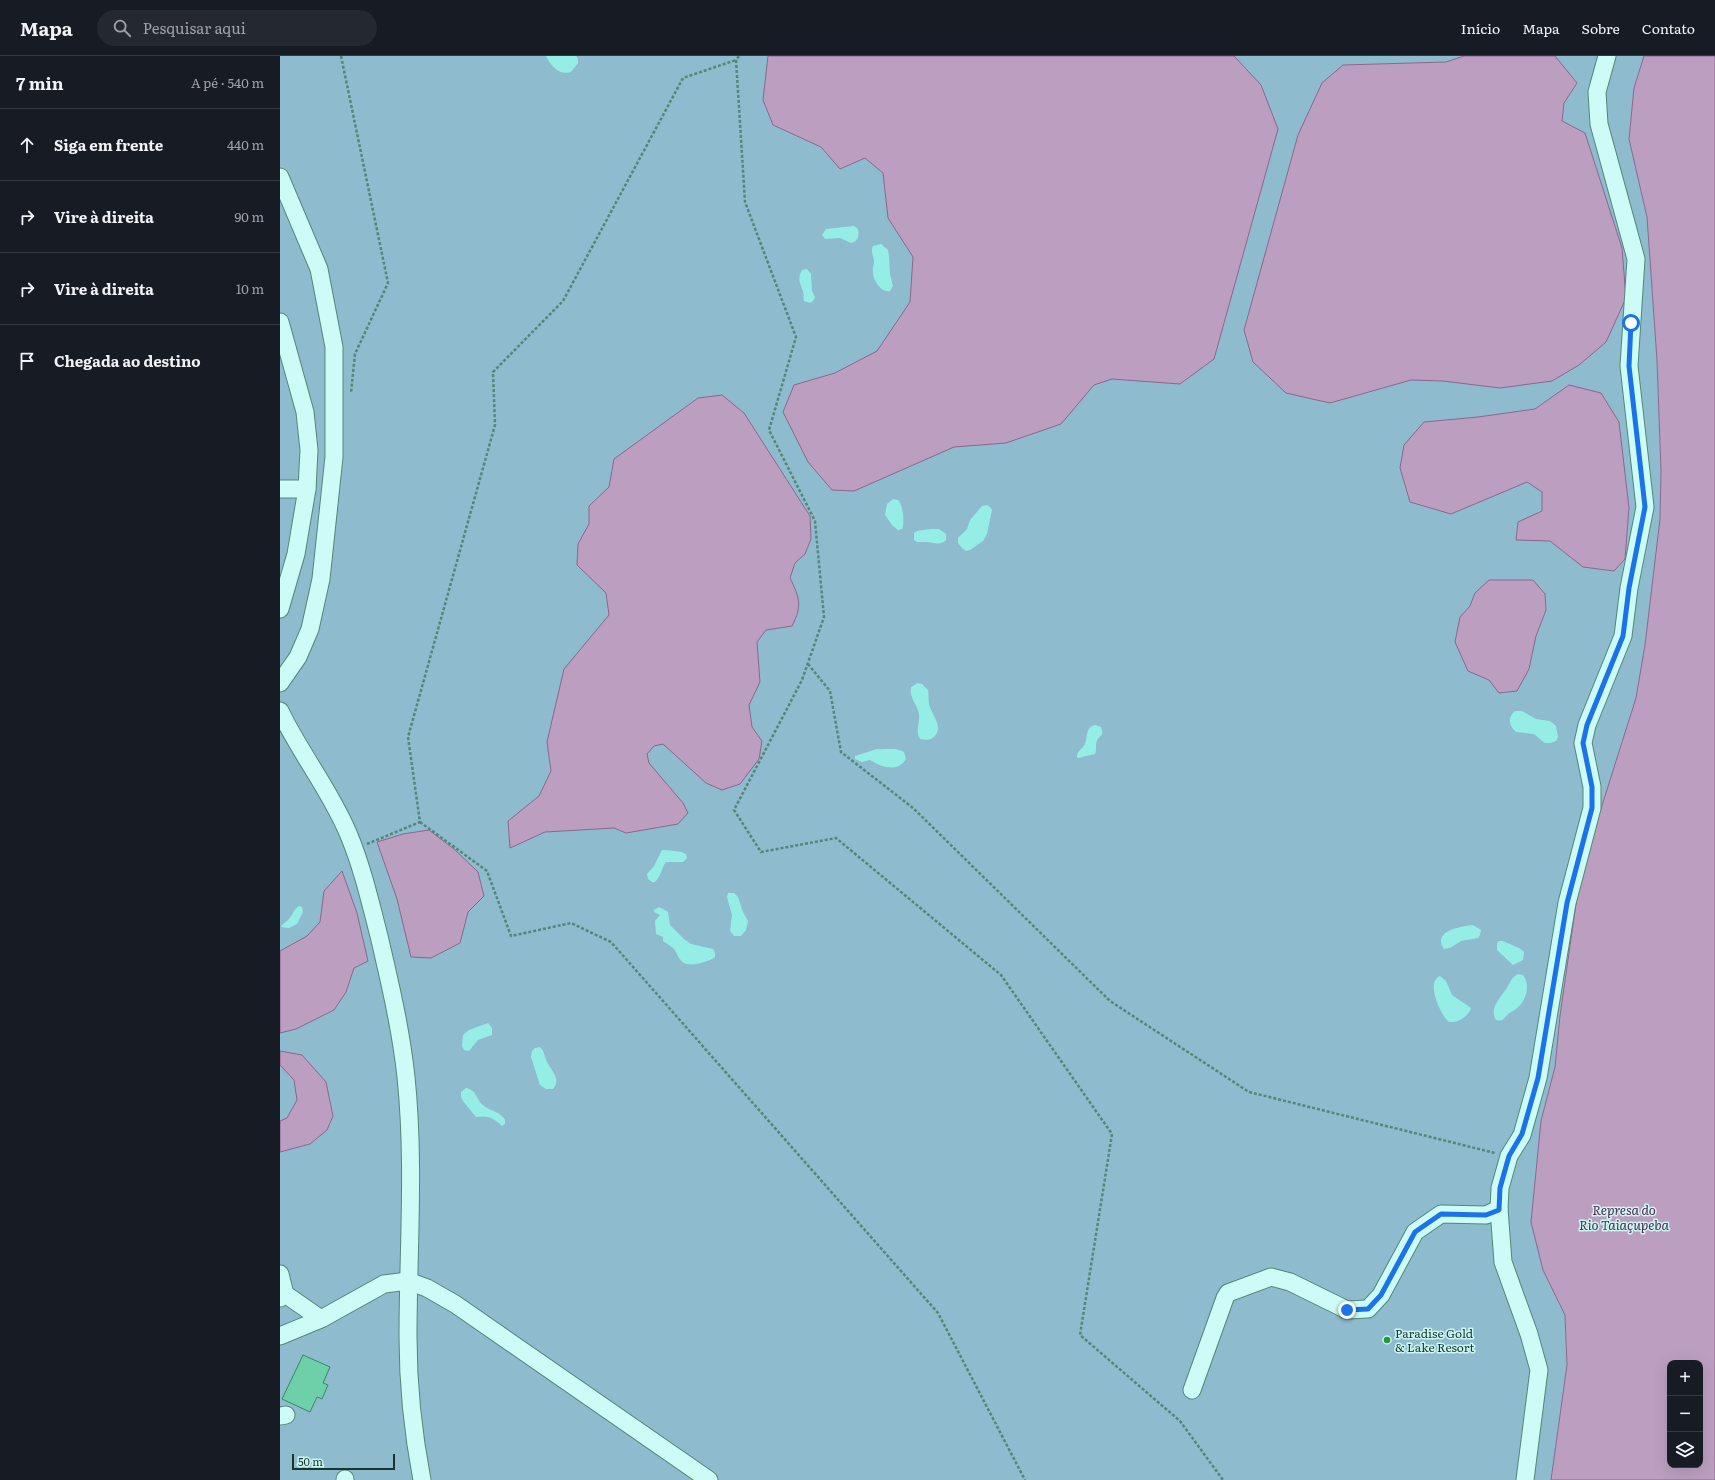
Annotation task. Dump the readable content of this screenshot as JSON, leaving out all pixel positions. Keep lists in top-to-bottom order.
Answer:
{
  "water": ["Represa do Rio Taiaçupeba"],
  "places": ["Paradise Gold & Lake Resort"],
  "scale_bar": "50 m",
  "page": {
    "header": "Mapa",
    "search": "Pesquisar aqui",
    "nav": [
      "Início",
      "Mapa",
      "Sobre",
      "Contato"
    ],
    "heading": ["7 min", "A pé · 540 m"],
    "list": [
      ["Siga em frente", "440 m"],
      ["Vire à direita", "90 m"],
      ["Vire à direita", "10 m"],
      "Chegada ao destino"
    ],
    "map_buttons": ["+", "−"],
    "scale": "50 m"
  }
}
